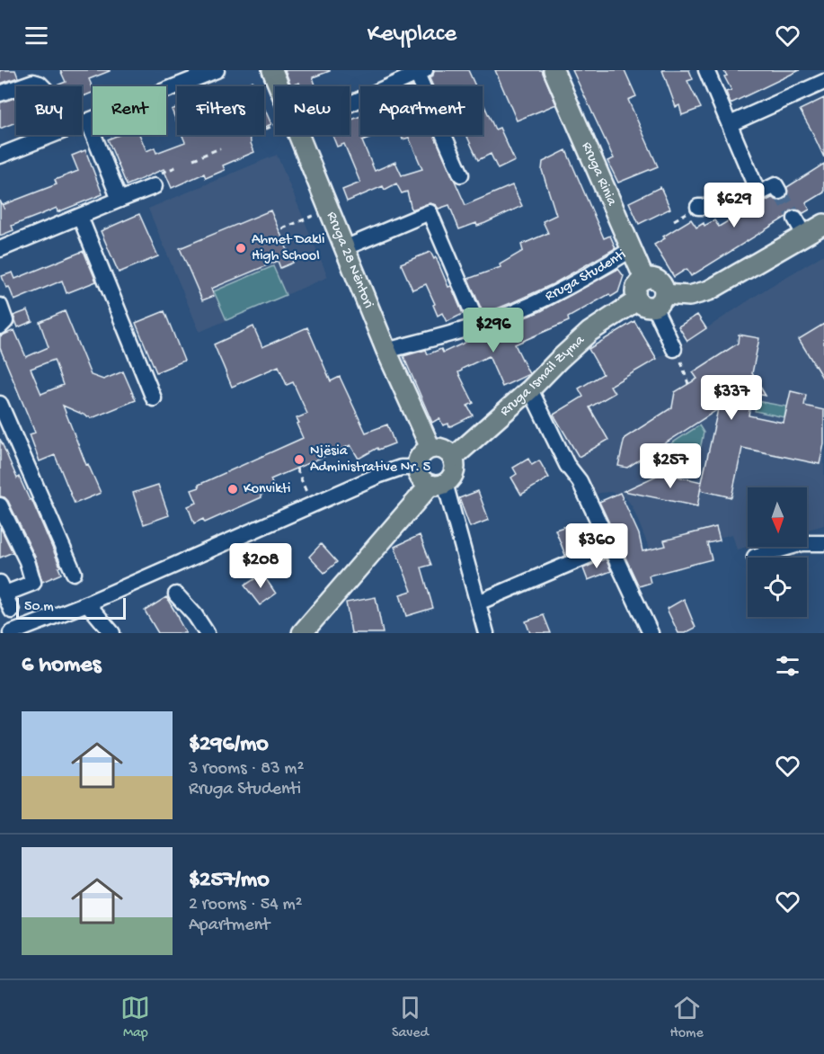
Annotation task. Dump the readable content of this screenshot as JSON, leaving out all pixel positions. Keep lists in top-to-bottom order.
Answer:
{
  "streets": {
    "main road": ["Rruga Rinia", "Rruga 28 Nëntori", "Rruga Ismail Zyma"],
    "street": ["Rruga Studenti"]
  },
  "crossings": [
    ["Rruga Rinia", "Rruga Studenti"],
    ["Rruga Rinia", "Rruga Ismail Zyma"],
    ["Rruga 28 Nëntori", "Rruga Studenti"],
    ["Rruga 28 Nëntori", "Rruga Ismail Zyma"]
  ],
  "places": ["Ahmet Dakli High School", "Njësia Administrative Nr. 5", "Konvikti"],
  "scale_bar": "50 m",
  "north": "bottom",
  "page": {
    "header": "Keyplace",
    "chip": [
      "Buy",
      "Rent",
      "Filters",
      "New",
      "Apartment"
    ],
    "price": [
      "$629",
      "$296",
      "$337",
      "$257",
      "$360",
      "$208"
    ],
    "scale": "50 m",
    "heading": "6 homes",
    "list": [
      {
        "name": "$296/mo",
        "note": "3 rooms · 83 m² · Rruga Studenti"
      },
      {
        "name": "$257/mo",
        "note": "2 rooms · 54 m² · Apartment"
      }
    ],
    "tabs": ["Map", "Saved", "Home"]
  }
}
